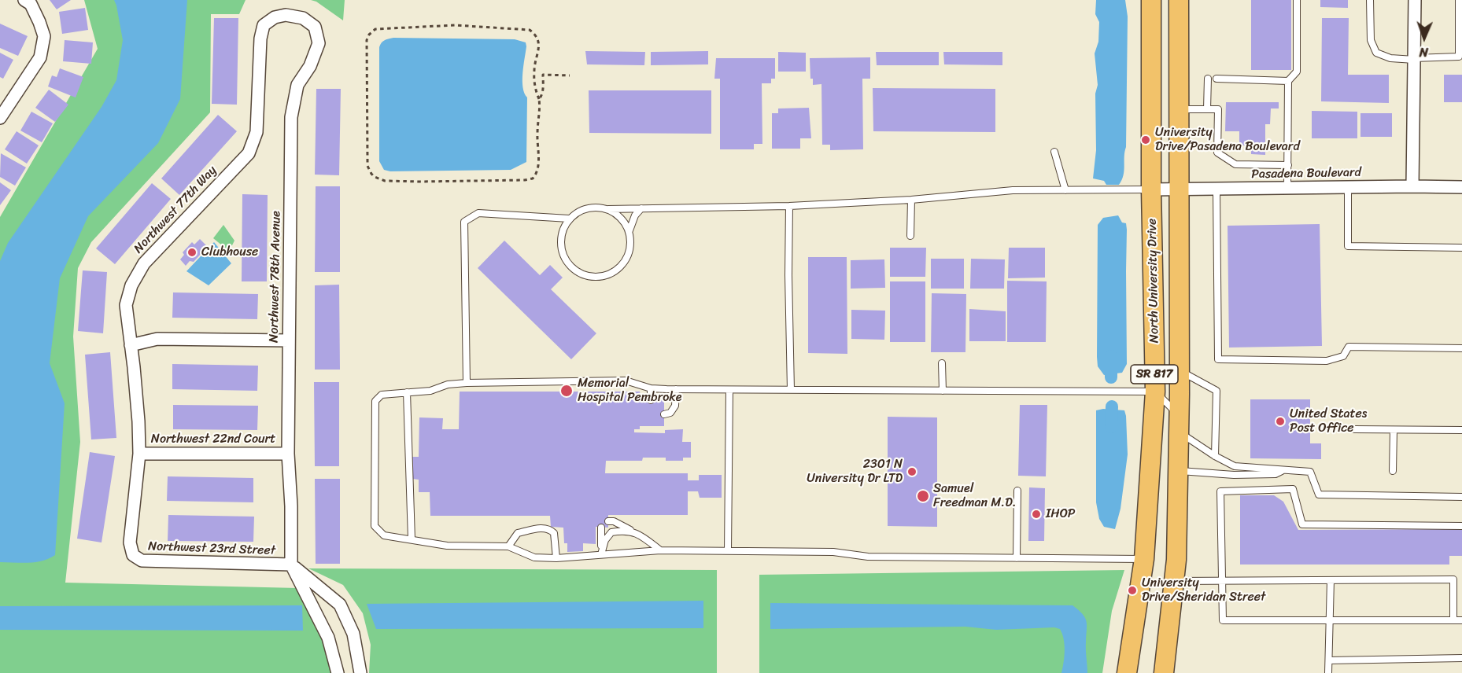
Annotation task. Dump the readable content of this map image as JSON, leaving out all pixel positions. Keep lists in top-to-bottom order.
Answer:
{
  "streets": {
    "main road": ["North University Drive", "SR 817"],
    "street": [
      "Pasadena Boulevard",
      "Northwest 77th Way",
      "Northwest 78th Avenue",
      "Northwest 22nd Court",
      "Northwest 23rd Street"
    ]
  },
  "crossings": [
    ["Pasadena Boulevard", "North University Drive"],
    ["Northwest 77th Way", "Northwest 78th Avenue"],
    ["Northwest 77th Way", "Northwest 22nd Court"],
    ["Northwest 77th Way", "Northwest 23rd Street"],
    ["Northwest 78th Avenue", "Northwest 22nd Court"],
    ["Northwest 78th Avenue", "Northwest 23rd Street"]
  ],
  "places": [
    "University Drive/Pasadena Boulevard",
    "Clubhouse",
    "Memorial Hospital Pembroke",
    "United States Post Office",
    "2301 N University Dr LTD",
    "Samuel Freedman M.D.",
    "IHOP",
    "University Drive/Sheridan Street"
  ],
  "north": "bottom"
}
